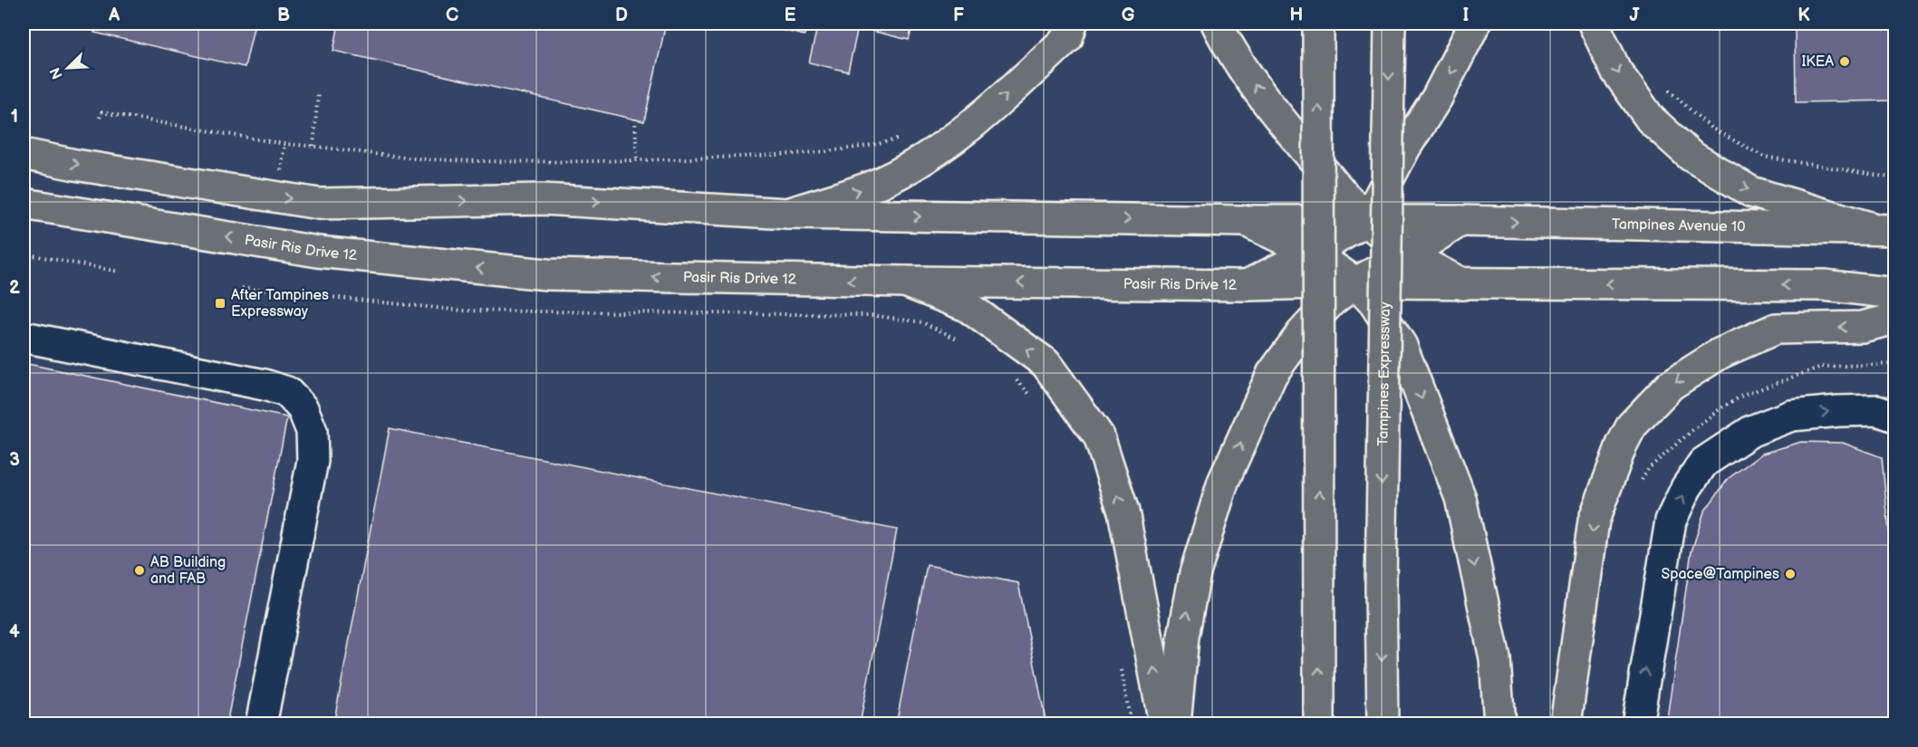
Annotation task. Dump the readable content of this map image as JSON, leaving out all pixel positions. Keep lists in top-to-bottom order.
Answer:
{
  "streets": {
    "main road": ["Tampines Avenue 10", "Pasir Ris Drive 12", "Tampines Expressway"]
  },
  "places": {
    "other": ["IKEA", "AB Building and FAB", "Space@Tampines"],
    "transit": ["After Tampines Expressway"]
  },
  "north": "bottom left",
  "grid": {
    "columns": [
      "A",
      "B",
      "C",
      "D",
      "E",
      "F",
      "G",
      "H",
      "I",
      "J",
      "K"
    ],
    "rows": [
      "1",
      "2",
      "3",
      "4"
    ]
  }
}
